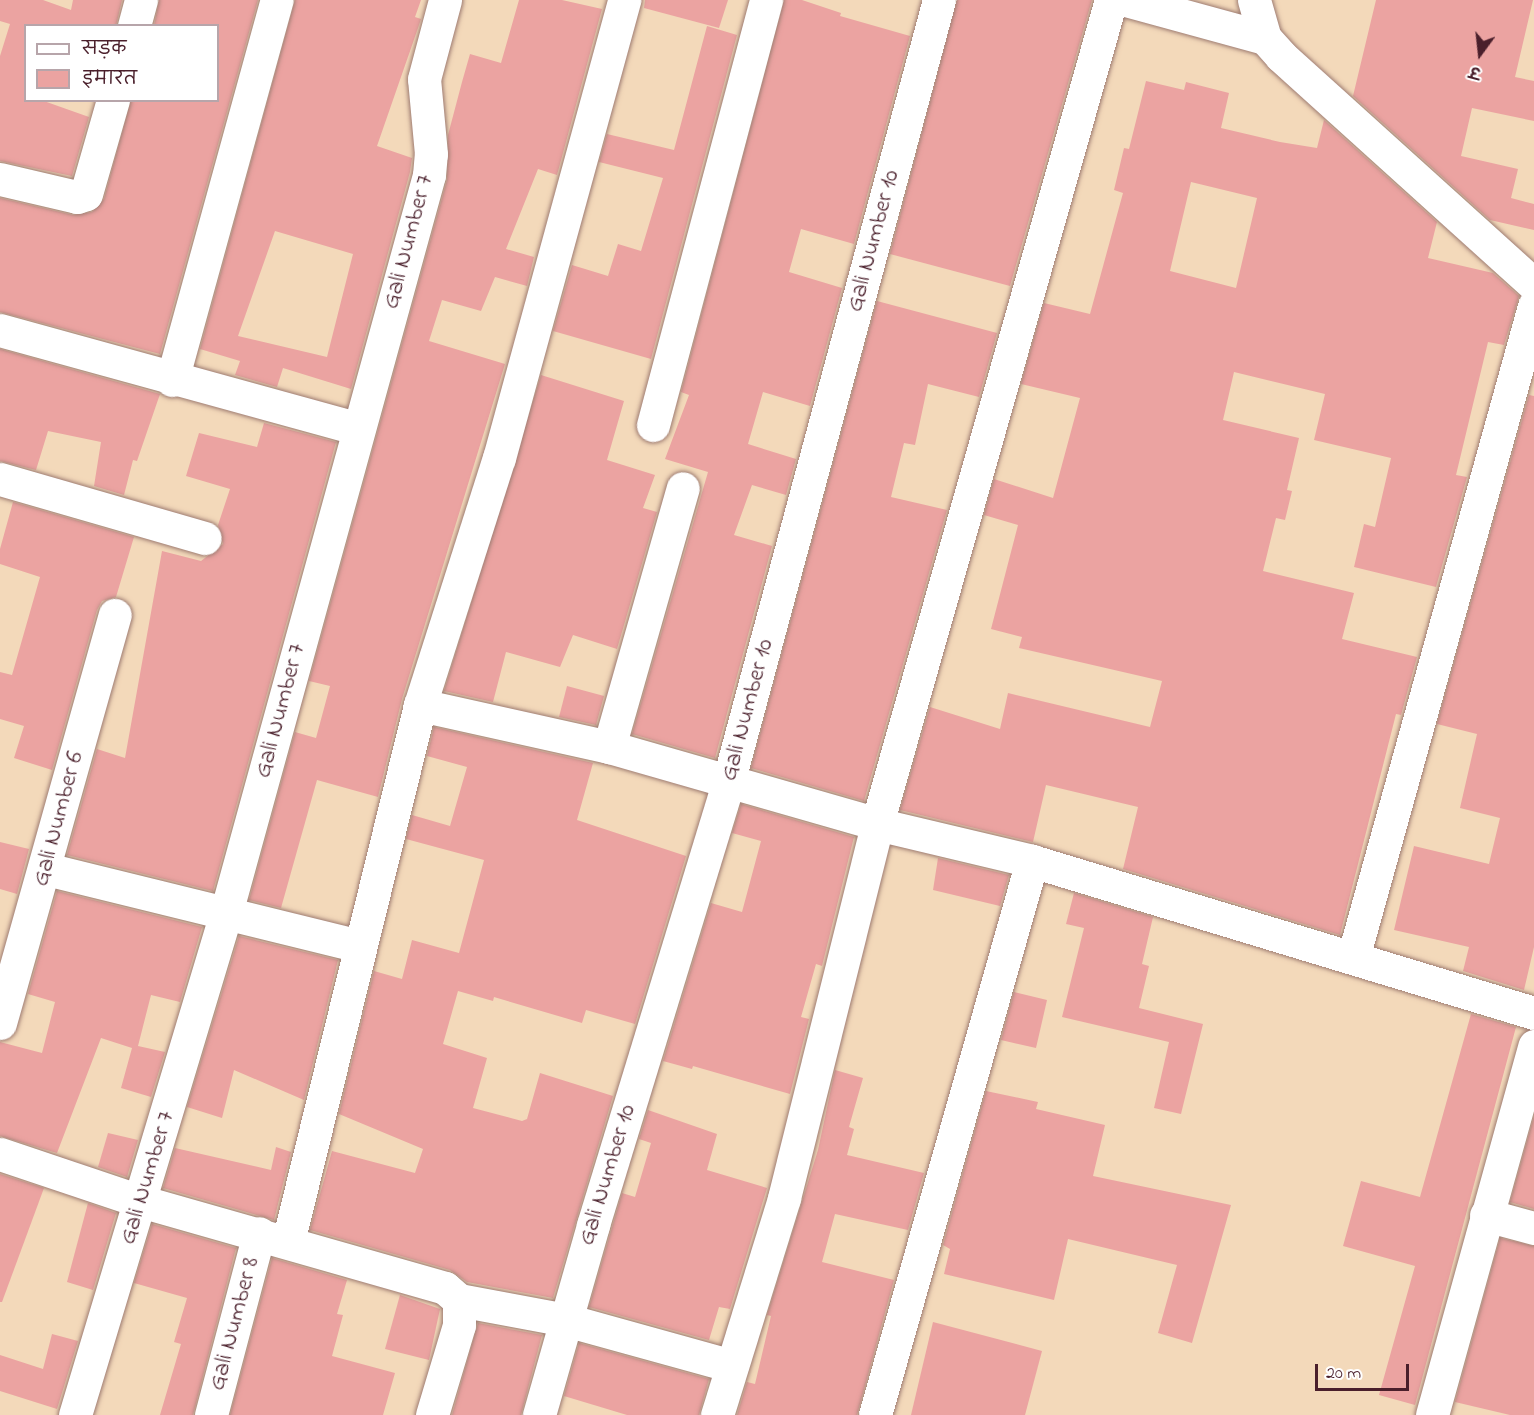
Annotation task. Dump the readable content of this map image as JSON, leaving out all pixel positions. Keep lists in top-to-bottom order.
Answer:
{
  "streets": {
    "street": [
      "Gali Number 10",
      "Gali Number 7",
      "Gali Number 6",
      "Gali Number 8"
    ]
  },
  "legend": ["सड़क", "इमारत"],
  "scale_bar": "20 m",
  "north": "bottom"
}
